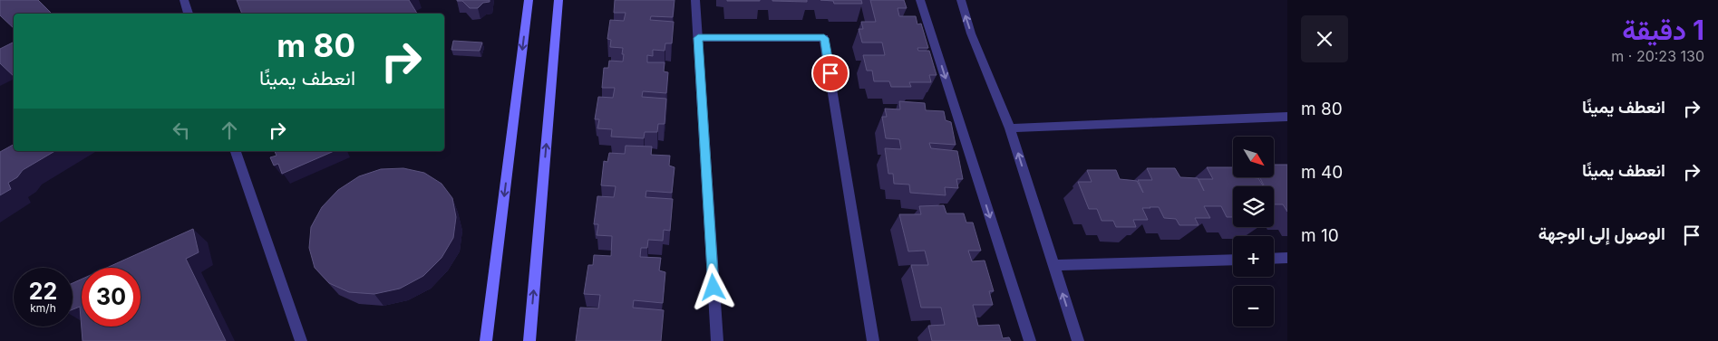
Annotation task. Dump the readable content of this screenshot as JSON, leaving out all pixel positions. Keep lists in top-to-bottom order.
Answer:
{
  "north": "bottom right",
  "page": {
    "heading": ["1 دقيقة", "130 m · 20:23"],
    "turn": ["80 m", "انعطف يمينًا"],
    "list": [
      {
        "name": "انعطف يمينًا",
        "value": "80 m"
      },
      {
        "name": "انعطف يمينًا",
        "value": "40 m"
      },
      {
        "name": "الوصول إلى الوجهة",
        "value": "10 m"
      }
    ],
    "map_buttons": ["+", "−"],
    "speed": "22 km/h",
    "limit": "30"
  }
}
